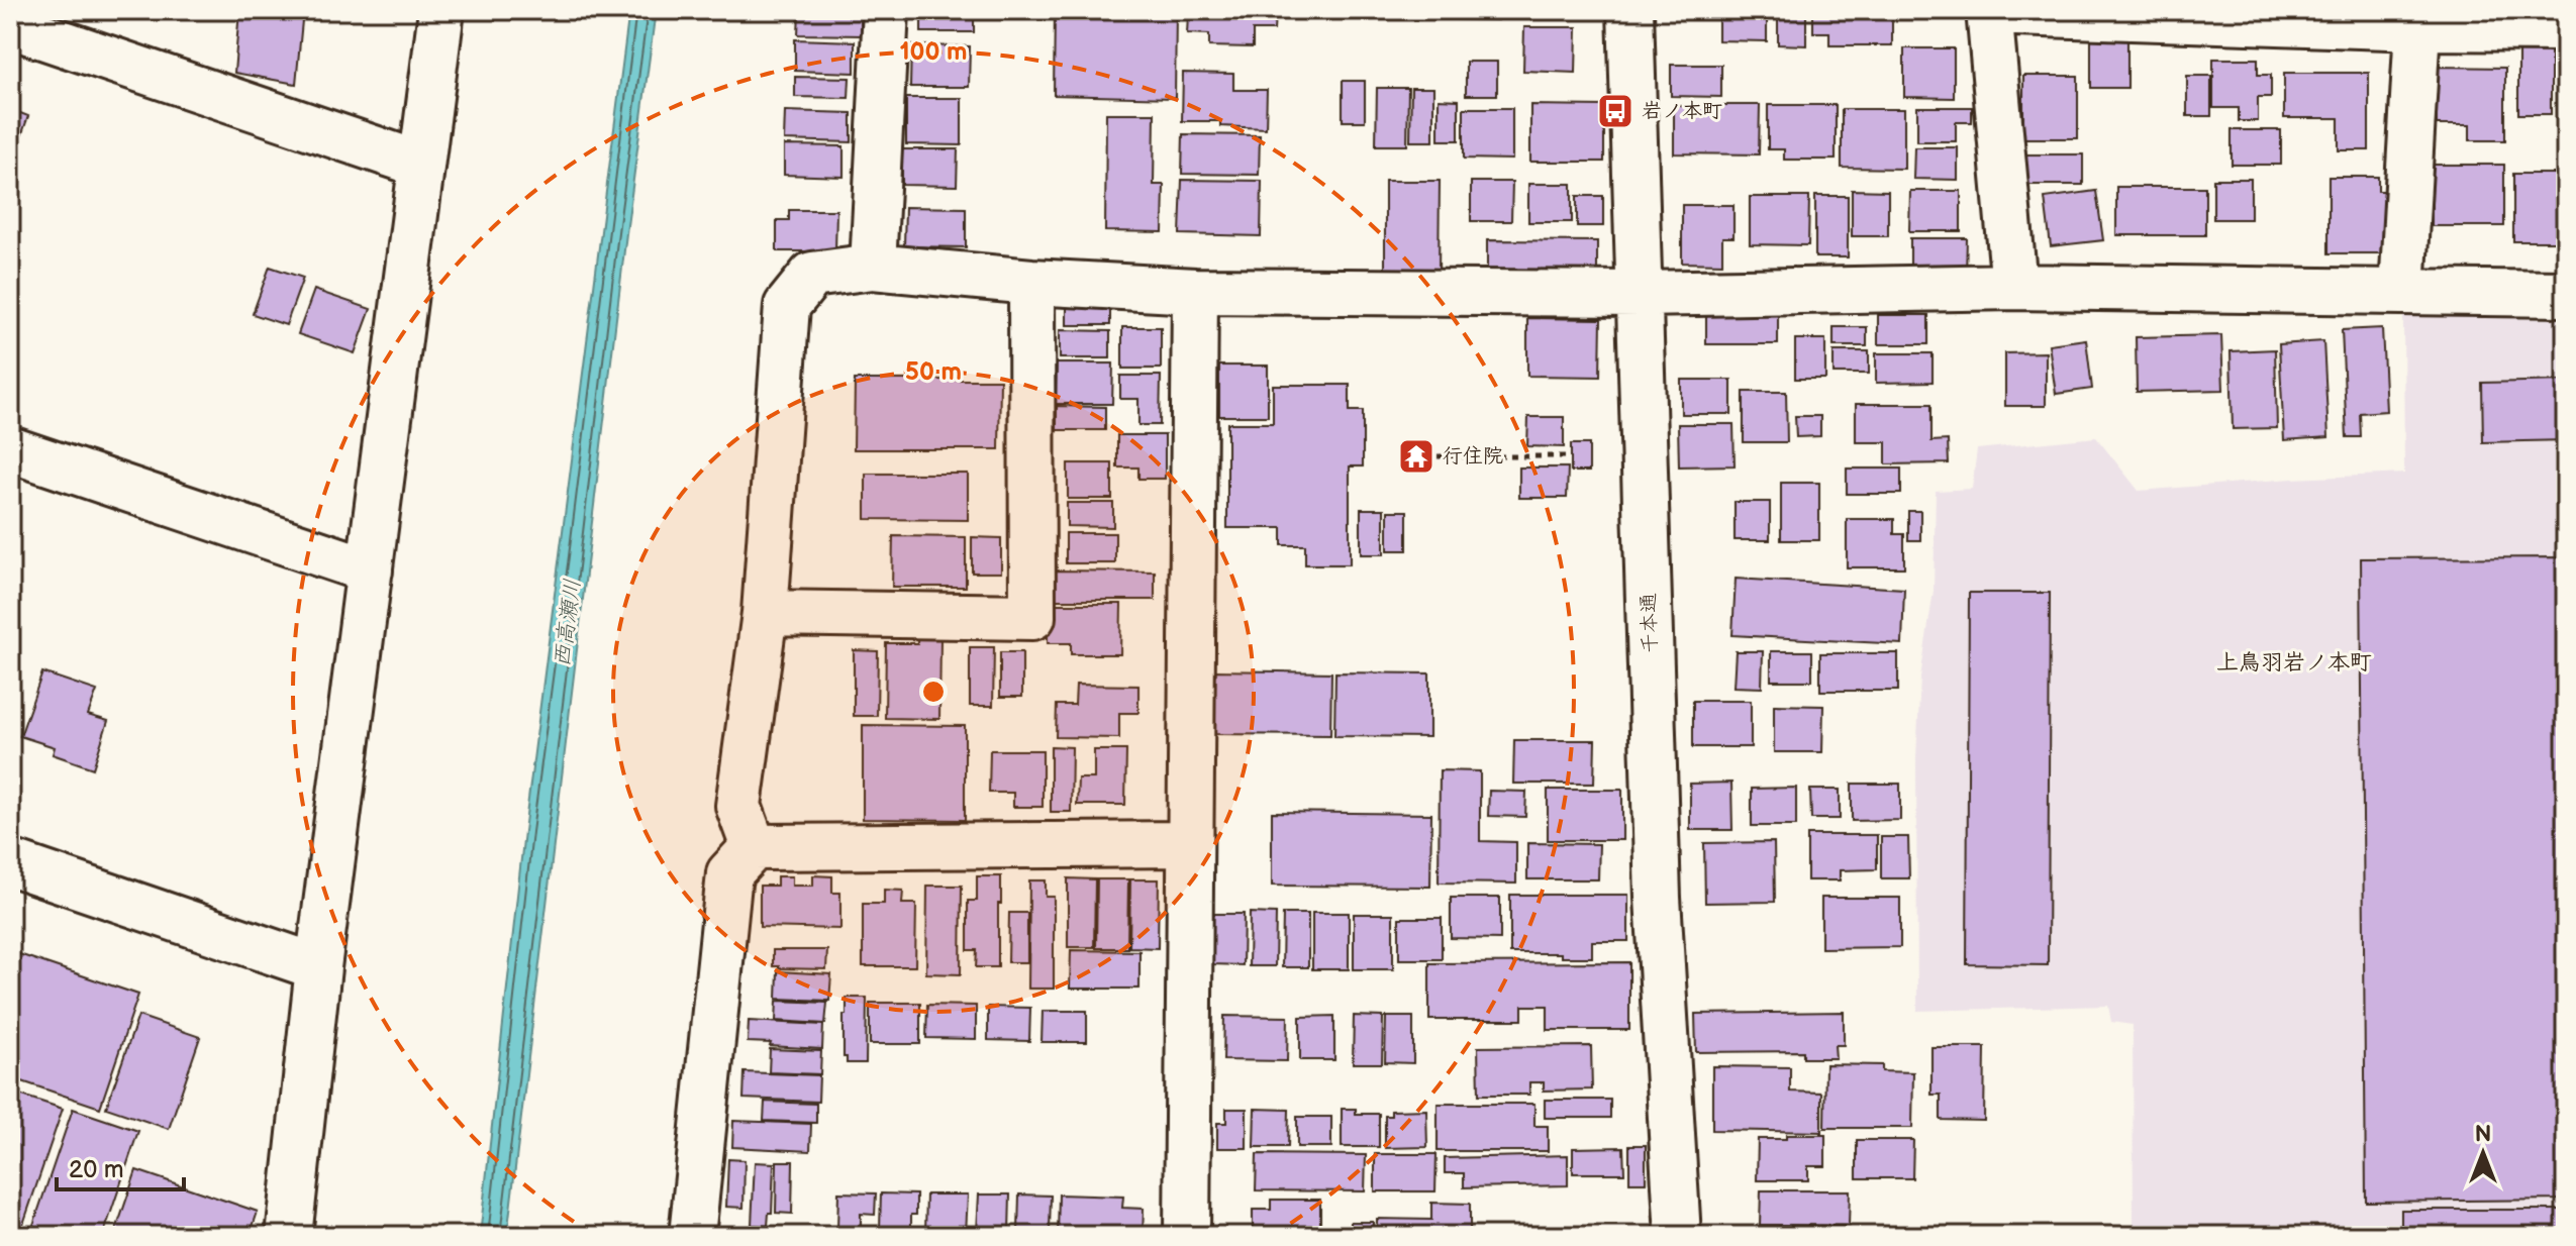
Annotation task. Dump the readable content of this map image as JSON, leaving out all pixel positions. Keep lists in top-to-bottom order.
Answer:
{
  "streets": {
    "street": ["千本通"]
  },
  "districts": ["上鳥羽岩ノ本町"],
  "water": ["西高瀬川"],
  "places": {
    "bus stop": ["岩ノ本町"],
    "temple": ["行住院"]
  },
  "scale_bar": "20 m",
  "north": "top",
  "rings": ["100 m", "50 m"]
}
